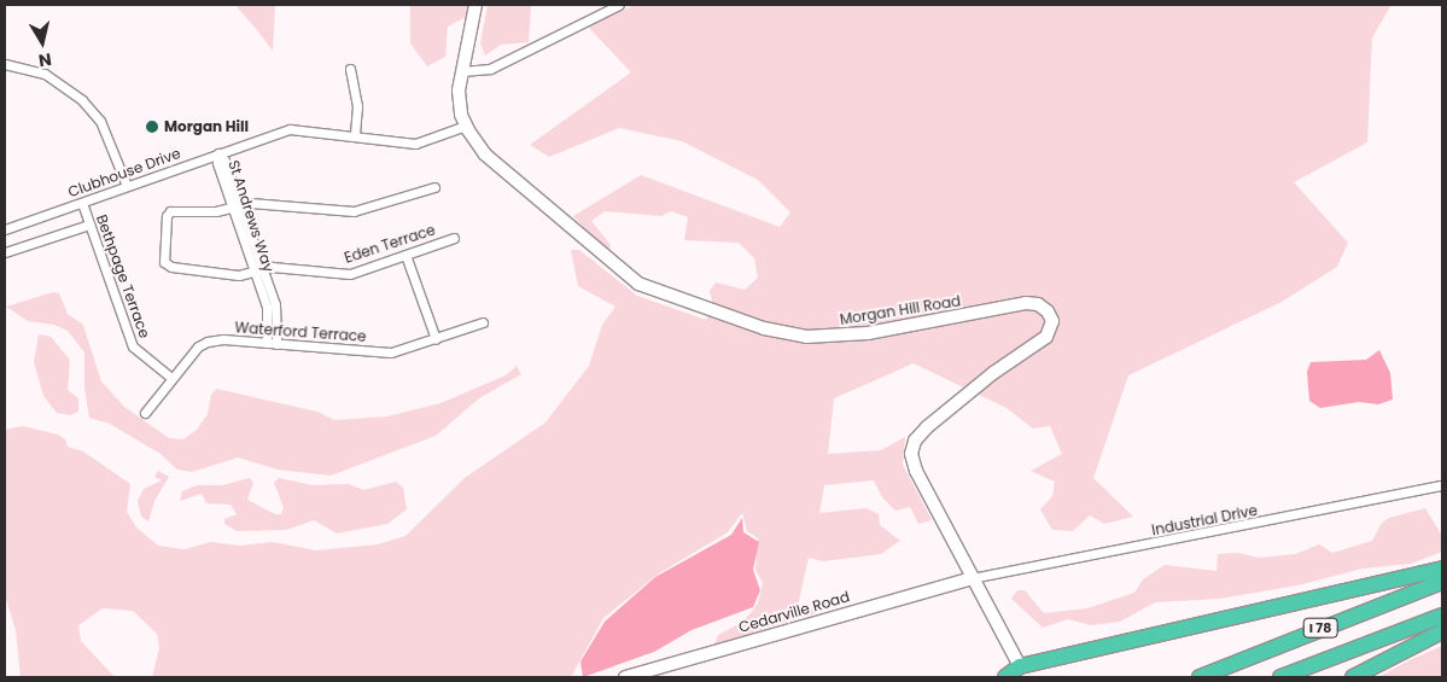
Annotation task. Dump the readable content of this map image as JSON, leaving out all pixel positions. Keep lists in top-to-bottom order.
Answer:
{
  "streets": {
    "highway": ["I 78"],
    "main road": ["Morgan Hill Road", "Cedarville Road"],
    "street": [
      "Clubhouse Drive",
      "St Andrews Way",
      "Eden Terrace",
      "Bethpage Terrace",
      "Waterford Terrace",
      "Industrial Drive"
    ]
  },
  "crossings": [
    ["Clubhouse Drive", "St Andrews Way"],
    ["Clubhouse Drive", "Bethpage Terrace"],
    ["Clubhouse Drive", "Morgan Hill Road"],
    ["St Andrews Way", "Eden Terrace"],
    ["St Andrews Way", "Waterford Terrace"],
    ["Bethpage Terrace", "Waterford Terrace"],
    ["Morgan Hill Road", "Industrial Drive"],
    ["Morgan Hill Road", "Cedarville Road"],
    ["Industrial Drive", "Cedarville Road"]
  ],
  "places": ["Morgan Hill"],
  "north": "bottom"
}
